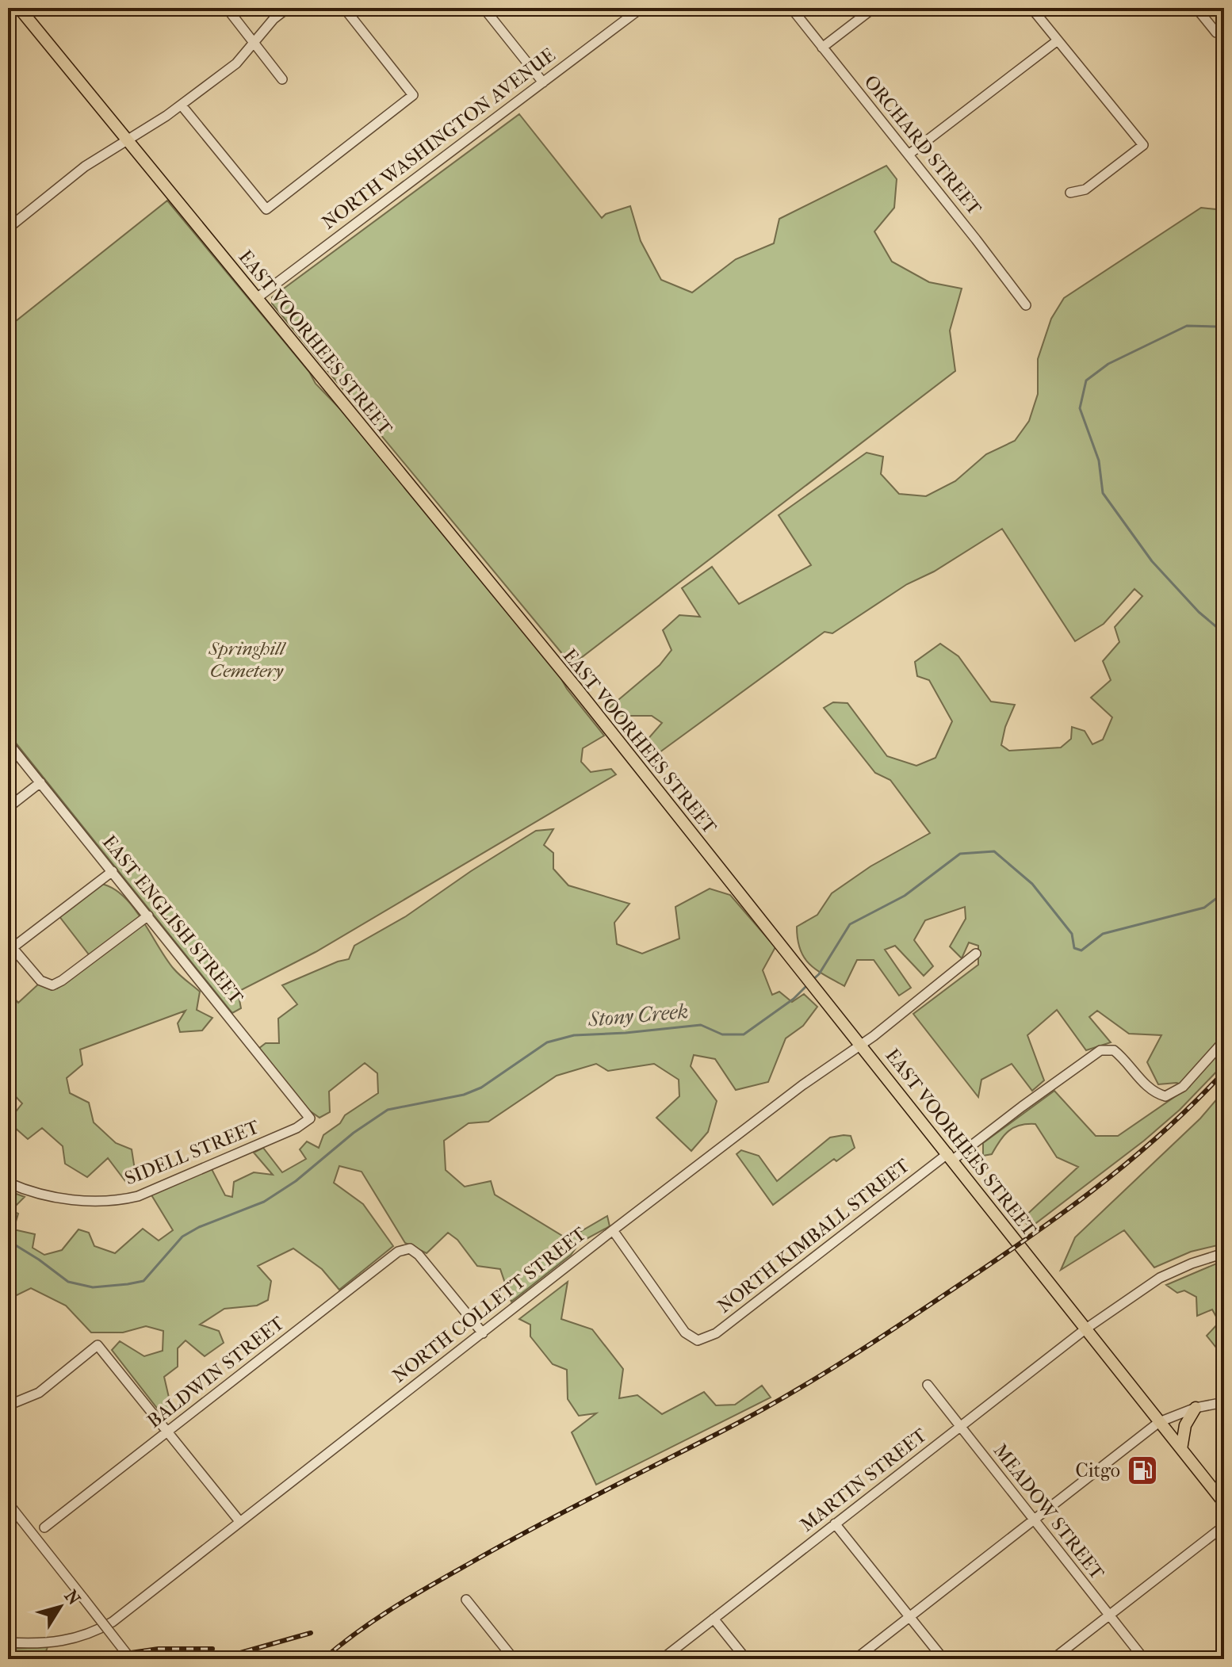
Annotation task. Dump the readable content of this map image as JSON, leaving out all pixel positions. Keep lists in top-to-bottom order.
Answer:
{
  "streets": {
    "main road": ["EAST VOORHEES STREET"],
    "street": [
      "NORTH WASHINGTON AVENUE",
      "ORCHARD STREET",
      "EAST ENGLISH STREET",
      "SIDELL STREET",
      "NORTH KIMBALL STREET",
      "NORTH COLLETT STREET",
      "BALDWIN STREET",
      "MARTIN STREET",
      "MEADOW STREET"
    ]
  },
  "crossings": [
    ["NORTH WASHINGTON AVENUE", "EAST VOORHEES STREET"],
    ["EAST VOORHEES STREET", "NORTH KIMBALL STREET"],
    ["EAST VOORHEES STREET", "NORTH COLLETT STREET"],
    ["EAST VOORHEES STREET", "MARTIN STREET"],
    ["EAST ENGLISH STREET", "SIDELL STREET"],
    ["NORTH KIMBALL STREET", "NORTH COLLETT STREET"],
    ["NORTH COLLETT STREET", "BALDWIN STREET"],
    ["MARTIN STREET", "MEADOW STREET"]
  ],
  "water": ["Stony Creek"],
  "parks": ["Springhill Cemetery"],
  "places": {
    "fuel station": ["Citgo"]
  },
  "north": "top right"
}
